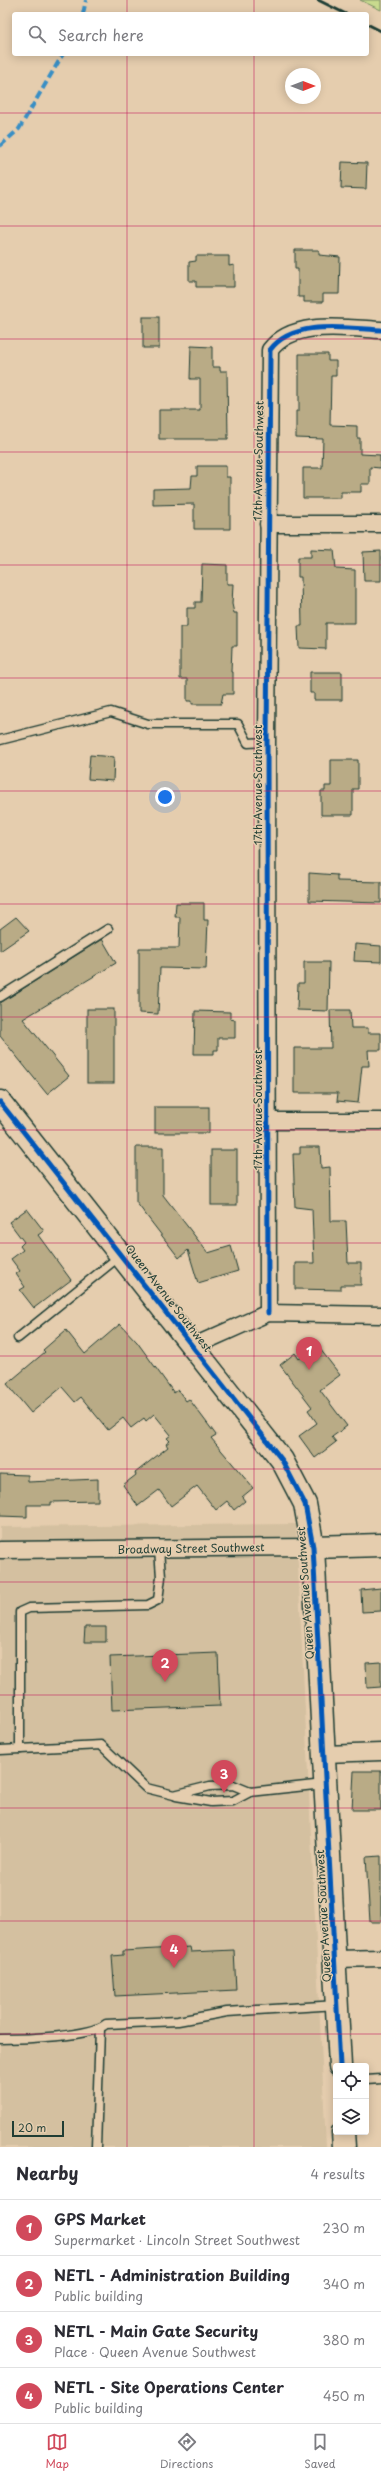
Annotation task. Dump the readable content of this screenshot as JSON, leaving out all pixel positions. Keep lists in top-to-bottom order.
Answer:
{
  "streets": {
    "main road": ["Queen Avenue Southwest", "Broadway Street Southwest"],
    "street": ["17th Avenue Southwest"]
  },
  "crossings": [
    ["Queen Avenue Southwest", "Broadway Street Southwest"]
  ],
  "scale_bar": "20 m",
  "north": "right",
  "page": {
    "search": "Search here",
    "pins": [
      "1",
      "2",
      "3",
      "4"
    ],
    "scale": "20 m",
    "heading": ["Nearby", "4 results"],
    "list": [
      {
        "mark": "1",
        "name": "GPS Market",
        "note": "Supermarket · Lincoln Street Southwest",
        "value": "230 m"
      },
      {
        "mark": "2",
        "name": "NETL - Administration Building",
        "note": "Public building",
        "value": "340 m"
      },
      {
        "mark": "3",
        "name": "NETL - Main Gate Security",
        "note": "Place · Queen Avenue Southwest",
        "value": "380 m"
      },
      {
        "mark": "4",
        "name": "NETL - Site Operations Center",
        "note": "Public building",
        "value": "450 m"
      }
    ],
    "nav": ["Map", "Directions", "Saved"]
  }
}
